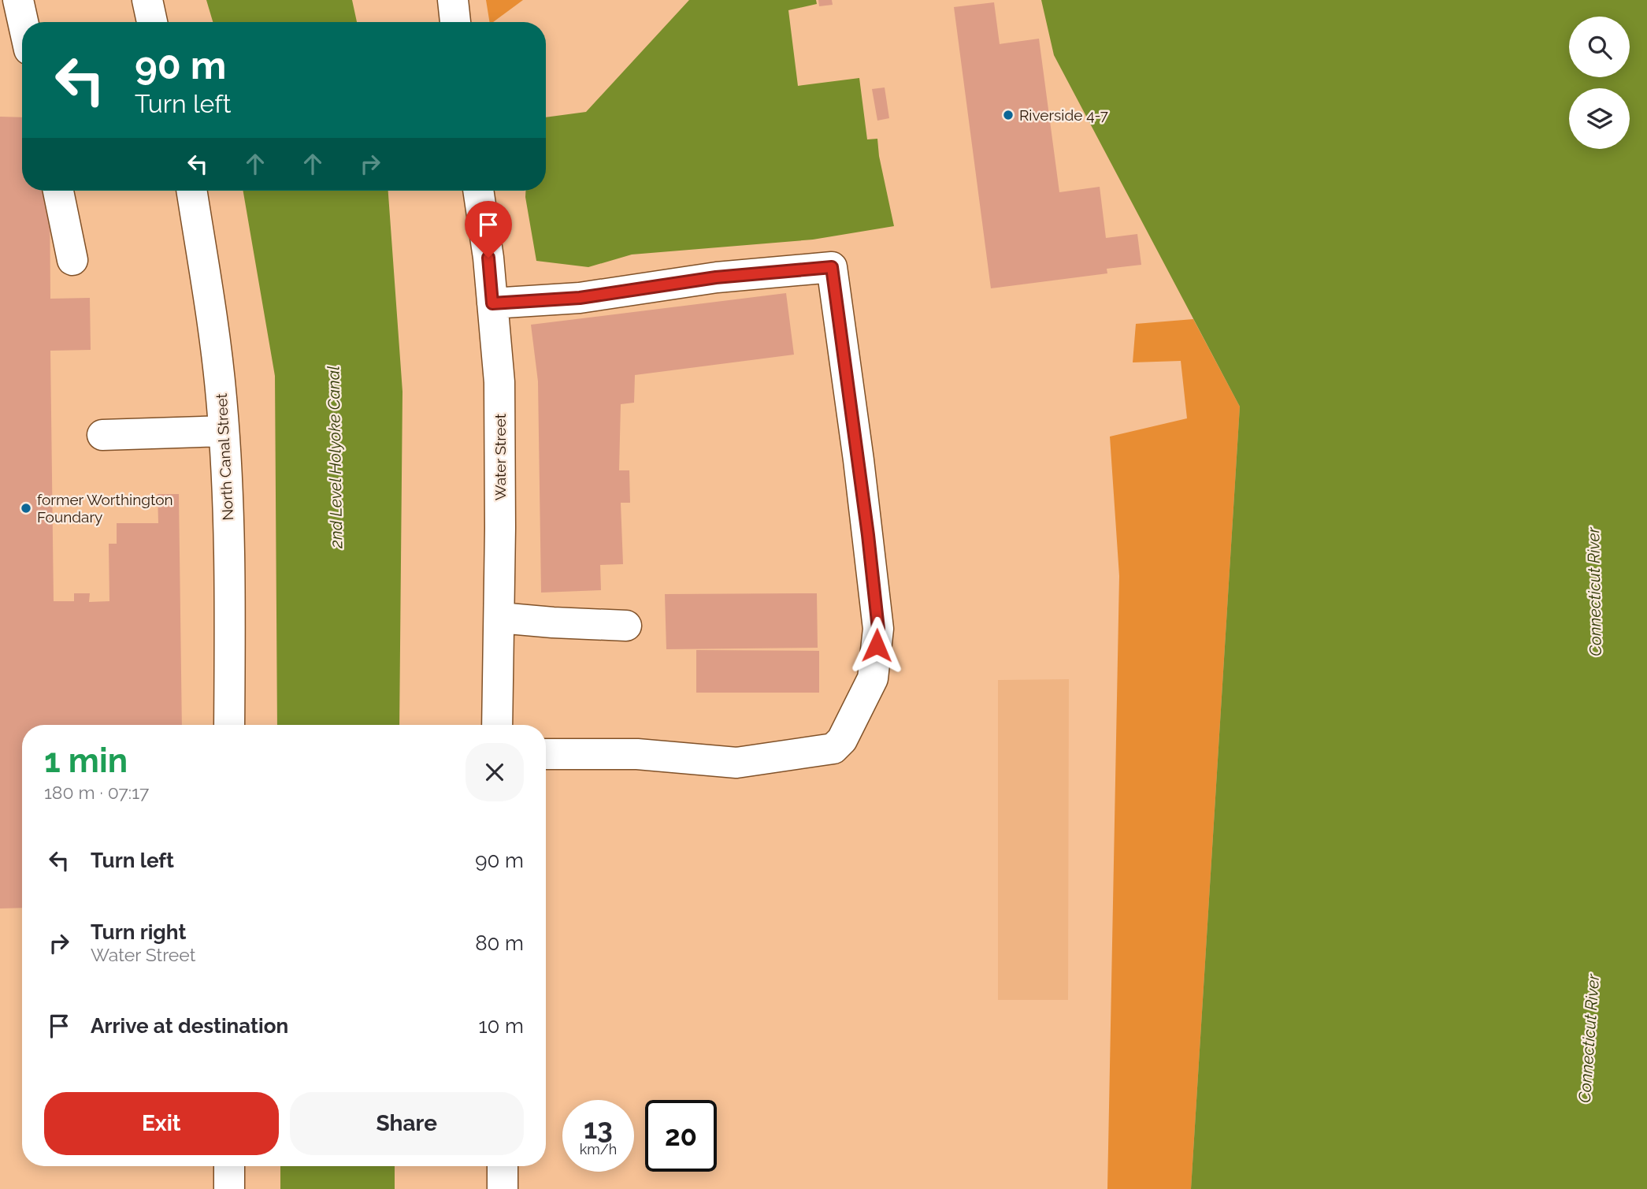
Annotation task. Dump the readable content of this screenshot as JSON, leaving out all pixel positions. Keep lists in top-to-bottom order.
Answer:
{
  "streets": {
    "street": ["North Canal Street", "Water Street"]
  },
  "water": ["2nd Level Holyoke Canal", "Connecticut River"],
  "places": ["Riverside 4-7", "former Worthington Foundary"],
  "page": {
    "turn": ["90 m", "Turn left"],
    "heading": ["1 min", "180 m · 07:17"],
    "list": [
      {
        "name": "Turn left",
        "value": "90 m"
      },
      {
        "name": "Turn right",
        "note": "Water Street",
        "value": "80 m"
      },
      {
        "name": "Arrive at destination",
        "value": "10 m"
      }
    ],
    "buttons": ["Exit", "Share"],
    "speed": "13 km/h",
    "limit": "20"
  }
}
